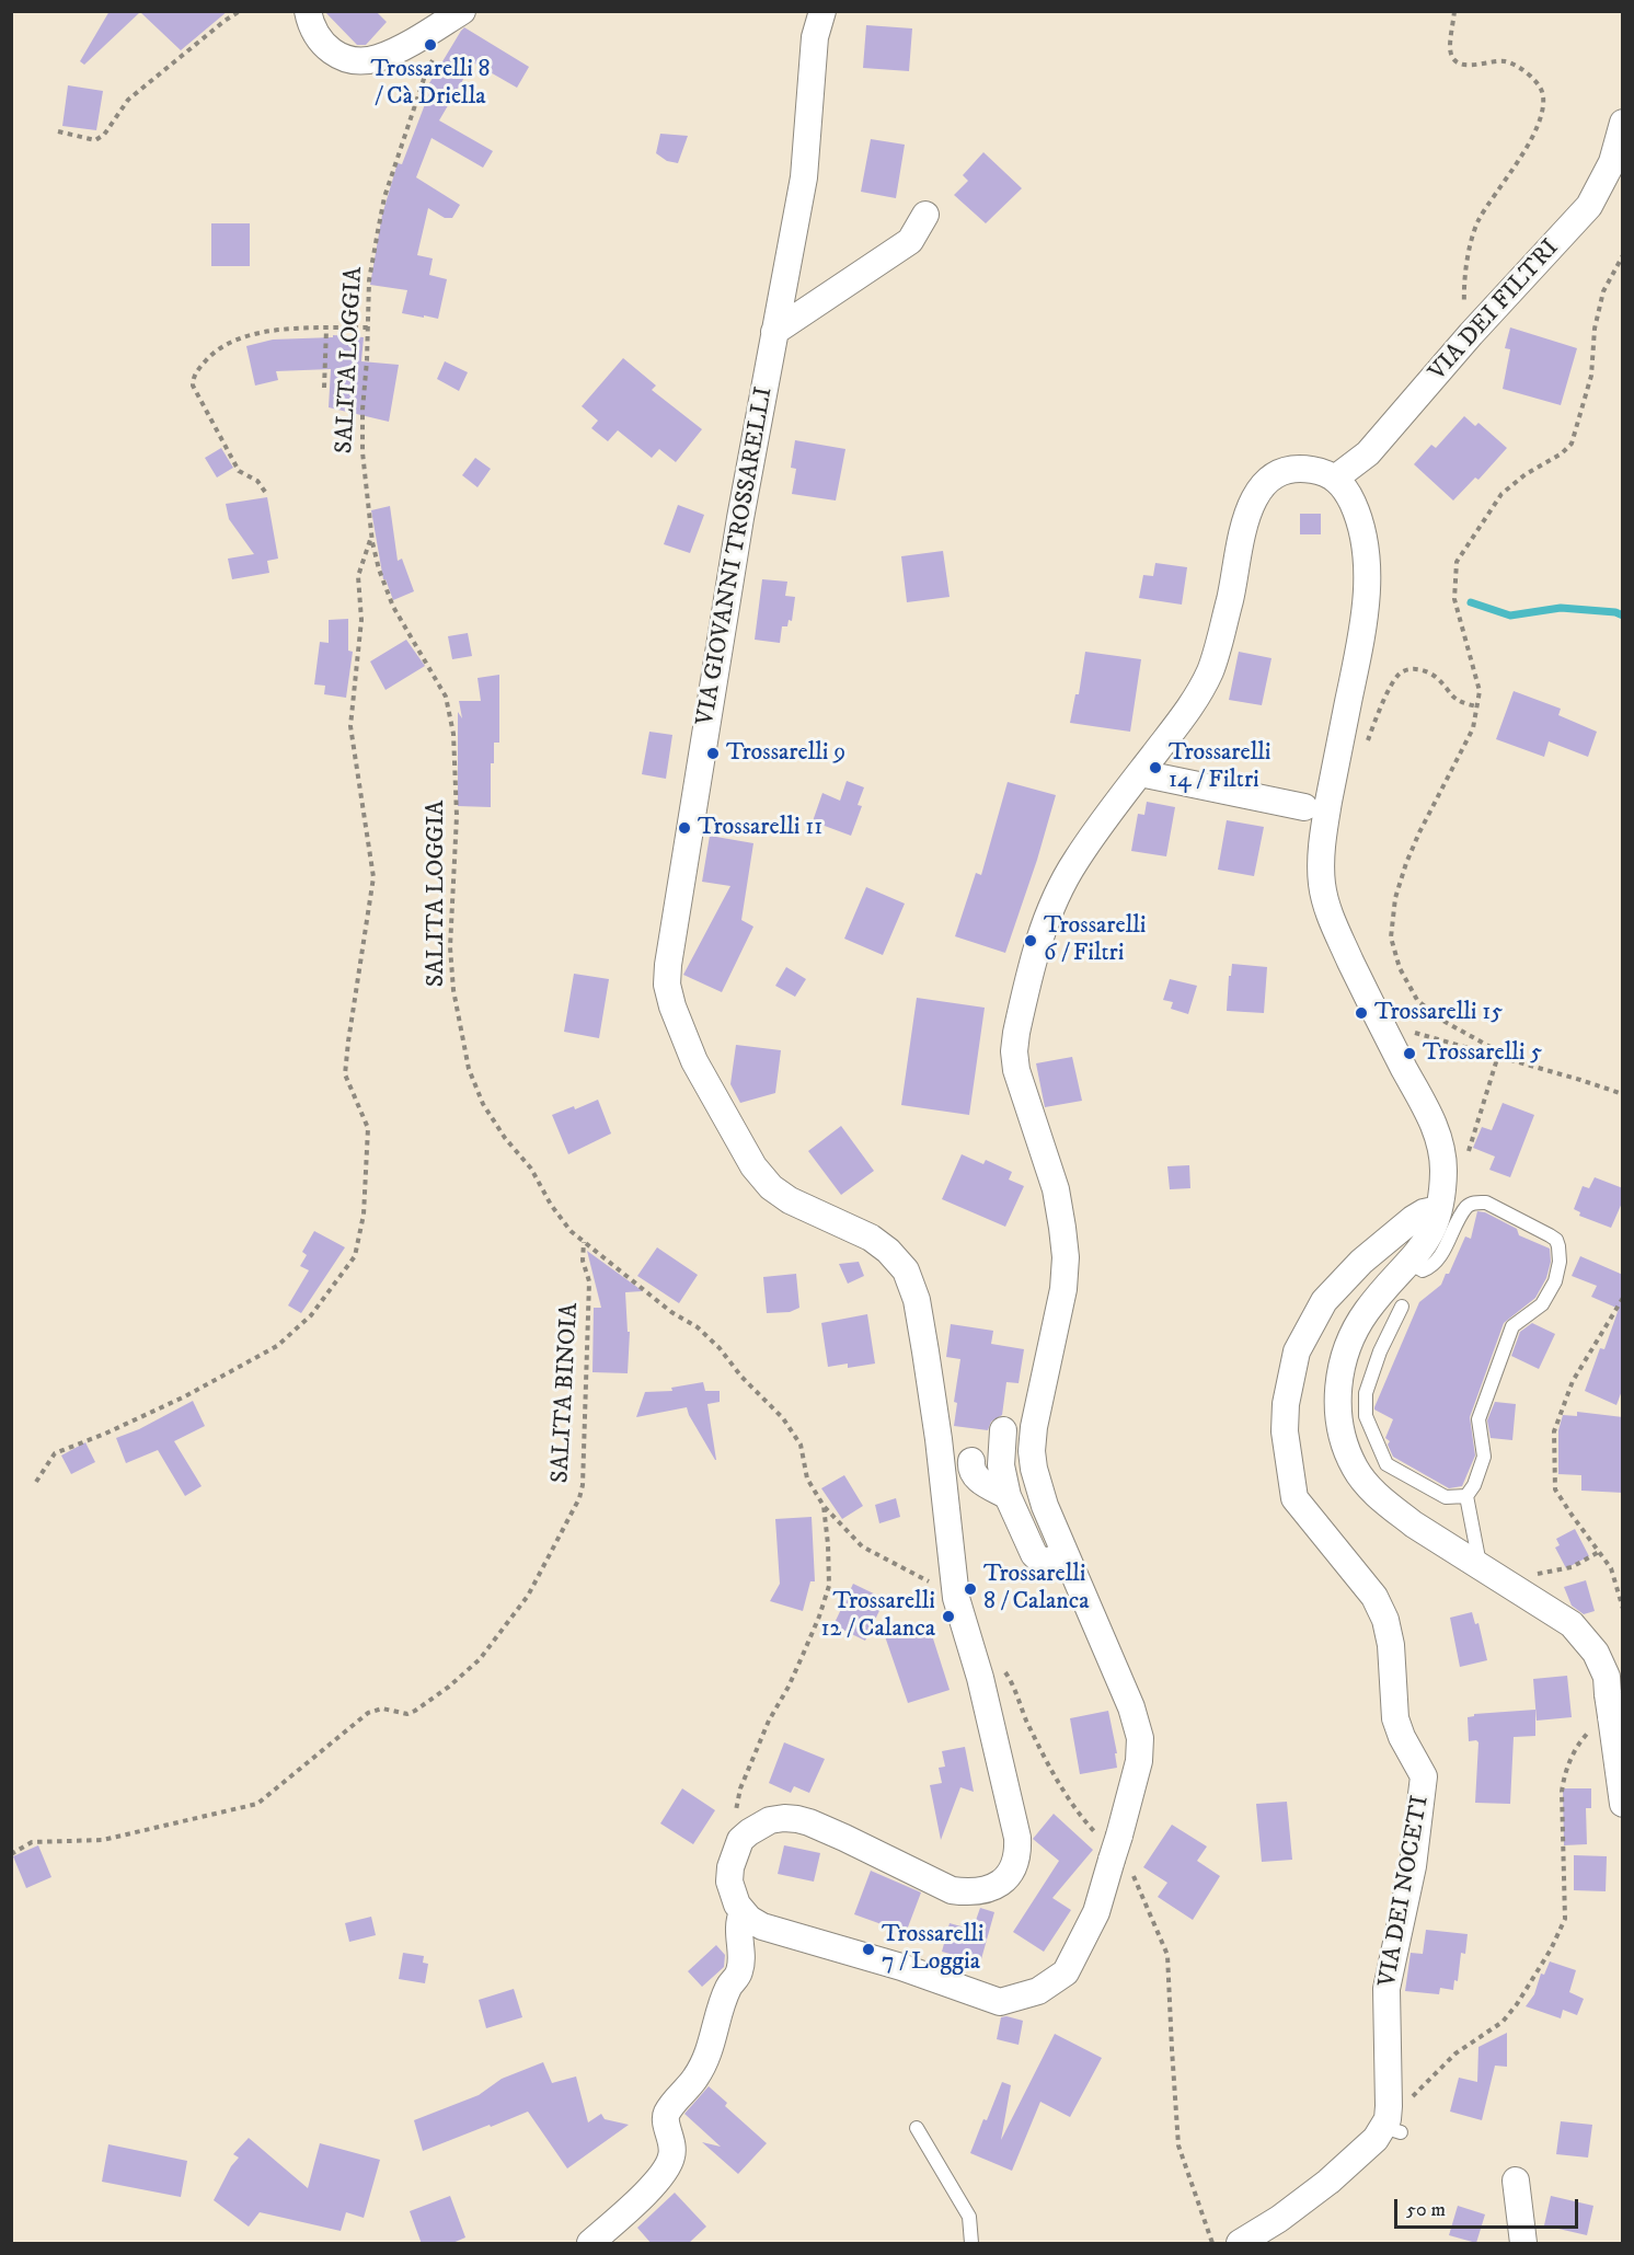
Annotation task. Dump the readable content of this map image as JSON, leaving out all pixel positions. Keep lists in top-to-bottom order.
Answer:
{
  "streets": {
    "street": ["VIA DEI FILTRI", "VIA GIOVANNI TROSSARELLI", "VIA DEI NOCETI"],
    "path": ["SALITA LOGGIA", "SALITA BINOIA"]
  },
  "crossings": [
    ["SALITA LOGGIA", "SALITA BINOIA"]
  ],
  "places": [
    "Trossarelli 8 / Cà Driella",
    "Trossarelli 9",
    "Trossarelli 14 / Filtri",
    "Trossarelli 11",
    "Trossarelli 6 / Filtri",
    "Trossarelli 15",
    "Trossarelli 5",
    "Trossarelli 8 / Calanca",
    "Trossarelli 12 / Calanca",
    "Trossarelli 7 / Loggia"
  ],
  "scale_bar": "50 m"
}
